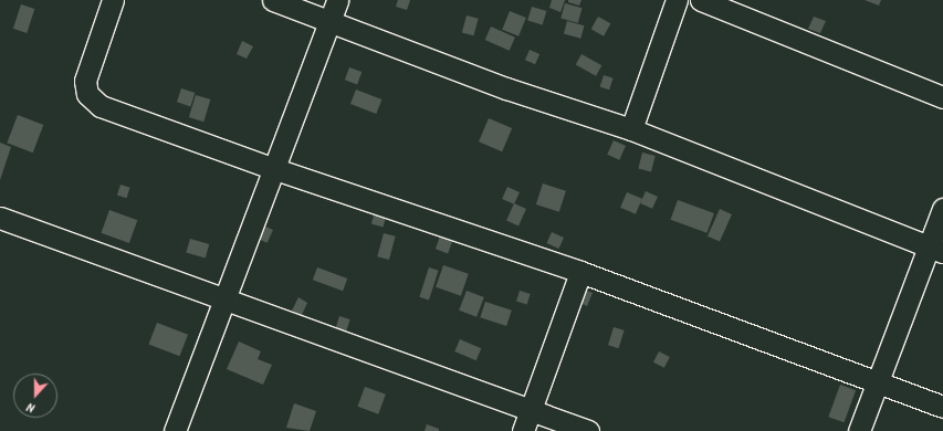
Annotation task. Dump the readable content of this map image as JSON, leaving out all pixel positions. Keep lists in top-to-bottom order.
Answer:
{
  "north": "bottom"
}
